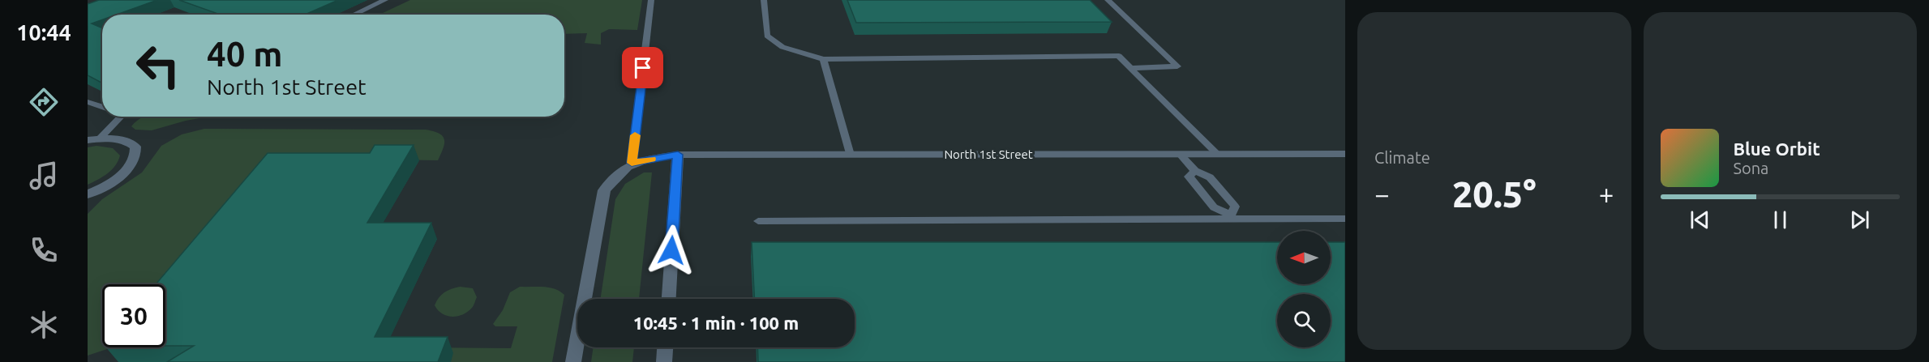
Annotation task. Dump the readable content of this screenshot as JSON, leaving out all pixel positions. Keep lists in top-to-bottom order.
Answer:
{
  "streets": {
    "street": ["North 1st Street"]
  },
  "north": "left",
  "page": {
    "tabs": "10:44",
    "tile": "Climate",
    "turn": ["40 m", "North 1st Street"],
    "song": ["Blue Orbit", "Sona"],
    "heat": ["−", "20.5°", "+"],
    "limit": "30",
    "trip": "10:45 · 1 min · 100 m"
  }
}
